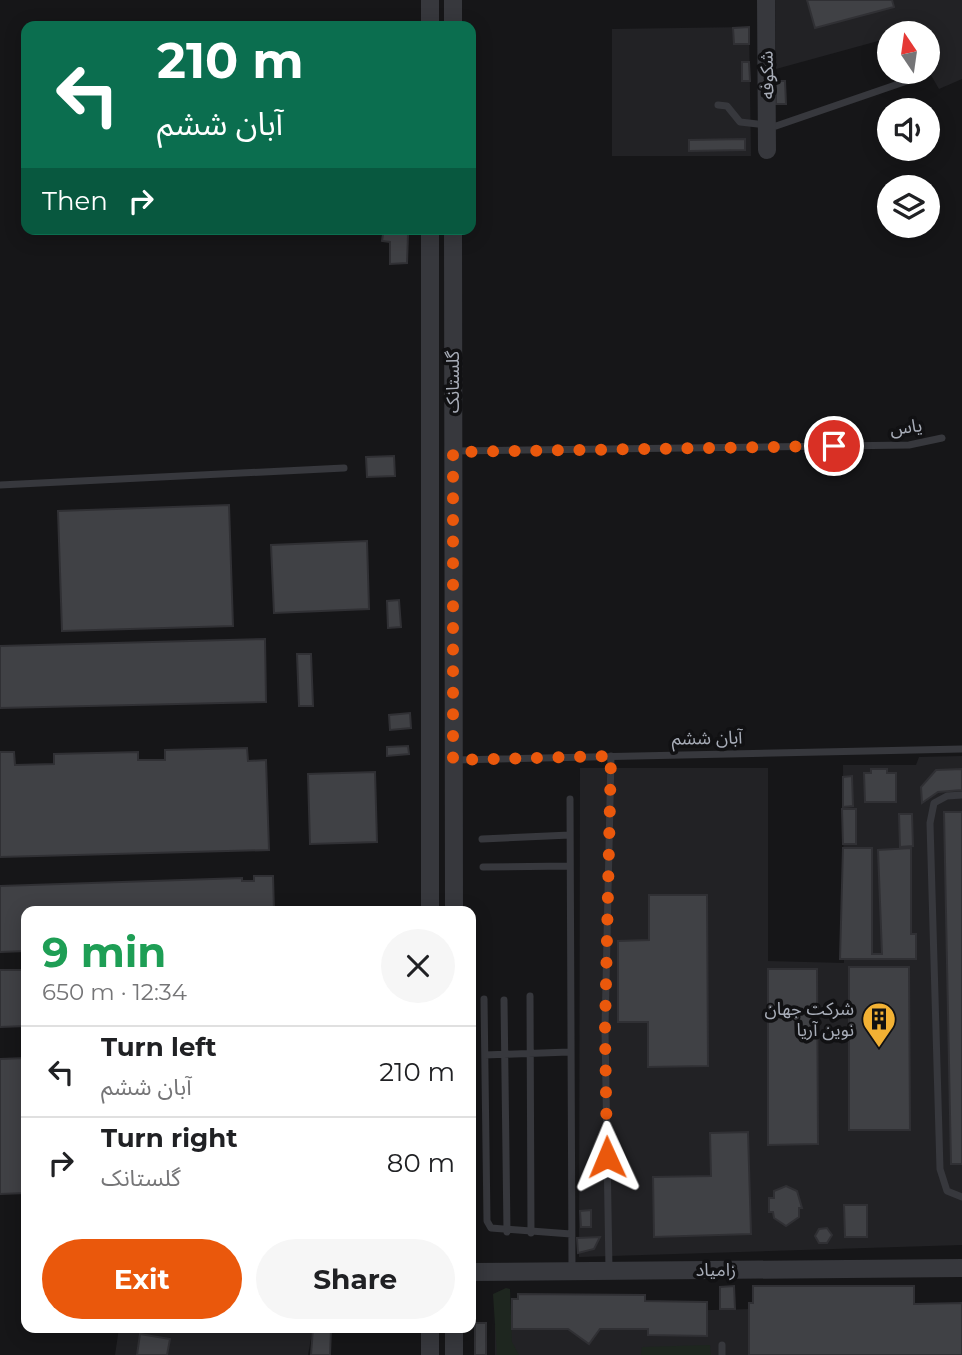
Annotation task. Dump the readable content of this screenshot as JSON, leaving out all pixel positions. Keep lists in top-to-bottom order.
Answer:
{
  "streets": {
    "street": ["شکوفه", "گلستانک", "زامیاد"],
    "lane": ["یاس", "آبان ششم"]
  },
  "crossings": [
    ["گلستانک", "یاس"],
    ["گلستانک", "آبان ششم"]
  ],
  "places": {
    "building": ["شرکت جهان نوین آریا"]
  },
  "north": "top",
  "page": {
    "turn": ["210 m", "آبان ششم"],
    "then": "Then",
    "heading": ["9 min", "650 m · 12:34"],
    "list": [
      {
        "name": "Turn left",
        "note": "آبان ششم",
        "value": "210 m"
      },
      {
        "name": "Turn right",
        "note": "گلستانک",
        "value": "80 m"
      }
    ],
    "buttons": ["Exit", "Share"]
  }
}
